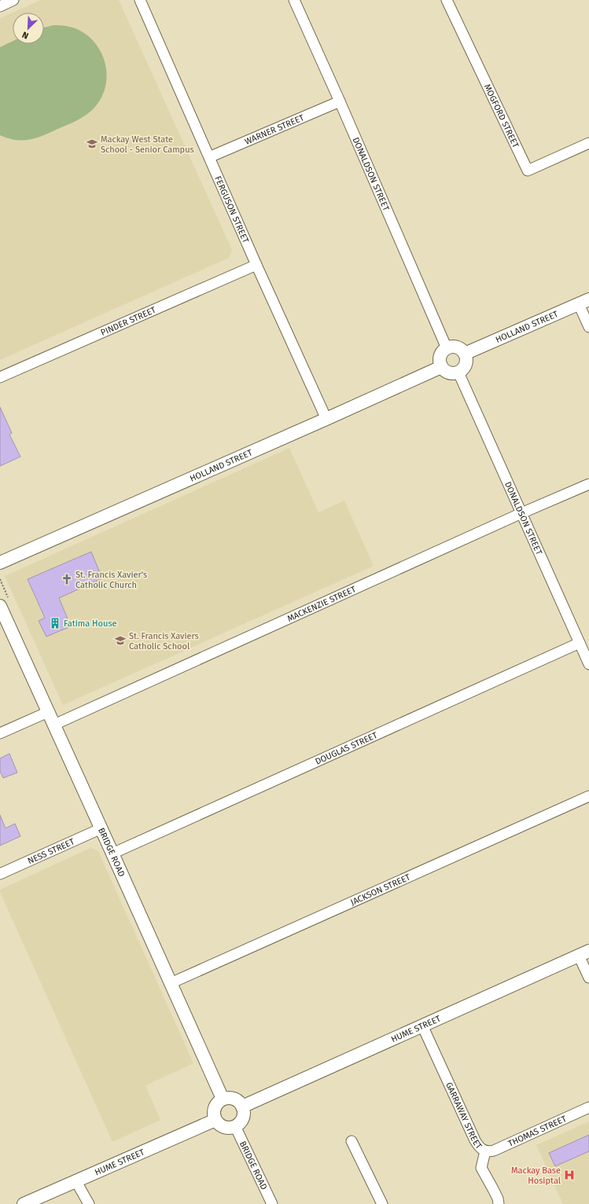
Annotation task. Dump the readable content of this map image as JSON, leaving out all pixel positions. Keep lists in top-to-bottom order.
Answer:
{
  "streets": {
    "street": [
      "MOGFORD STREET",
      "WARNER STREET",
      "DONALDSON STREET",
      "FERGUSON STREET",
      "PINDER STREET",
      "HOLLAND STREET",
      "MACKENZIE STREET",
      "DOUGLAS STREET",
      "NESS STREET",
      "BRIDGE ROAD",
      "JACKSON STREET",
      "HUME STREET",
      "GARRAWAY STREET",
      "THOMAS STREET"
    ]
  },
  "crossings": [
    ["WARNER STREET", "DONALDSON STREET"],
    ["WARNER STREET", "FERGUSON STREET"],
    ["DONALDSON STREET", "HOLLAND STREET"],
    ["DONALDSON STREET", "MACKENZIE STREET"],
    ["DONALDSON STREET", "DOUGLAS STREET"],
    ["FERGUSON STREET", "PINDER STREET"],
    ["FERGUSON STREET", "HOLLAND STREET"],
    ["MACKENZIE STREET", "BRIDGE ROAD"],
    ["DOUGLAS STREET", "BRIDGE ROAD"],
    ["NESS STREET", "BRIDGE ROAD"],
    ["BRIDGE ROAD", "JACKSON STREET"],
    ["BRIDGE ROAD", "HUME STREET"],
    ["HUME STREET", "GARRAWAY STREET"],
    ["GARRAWAY STREET", "THOMAS STREET"]
  ],
  "places": {
    "school or university": ["Mackay West State School - Senior Campus", "St. Francis Xaviers Catholic School"],
    "church": ["St. Francis Xavier's Catholic Church"],
    "building": ["Fatima House"],
    "hospital": ["Mackay Base Hosiptal"]
  },
  "north": "bottom left"
}
